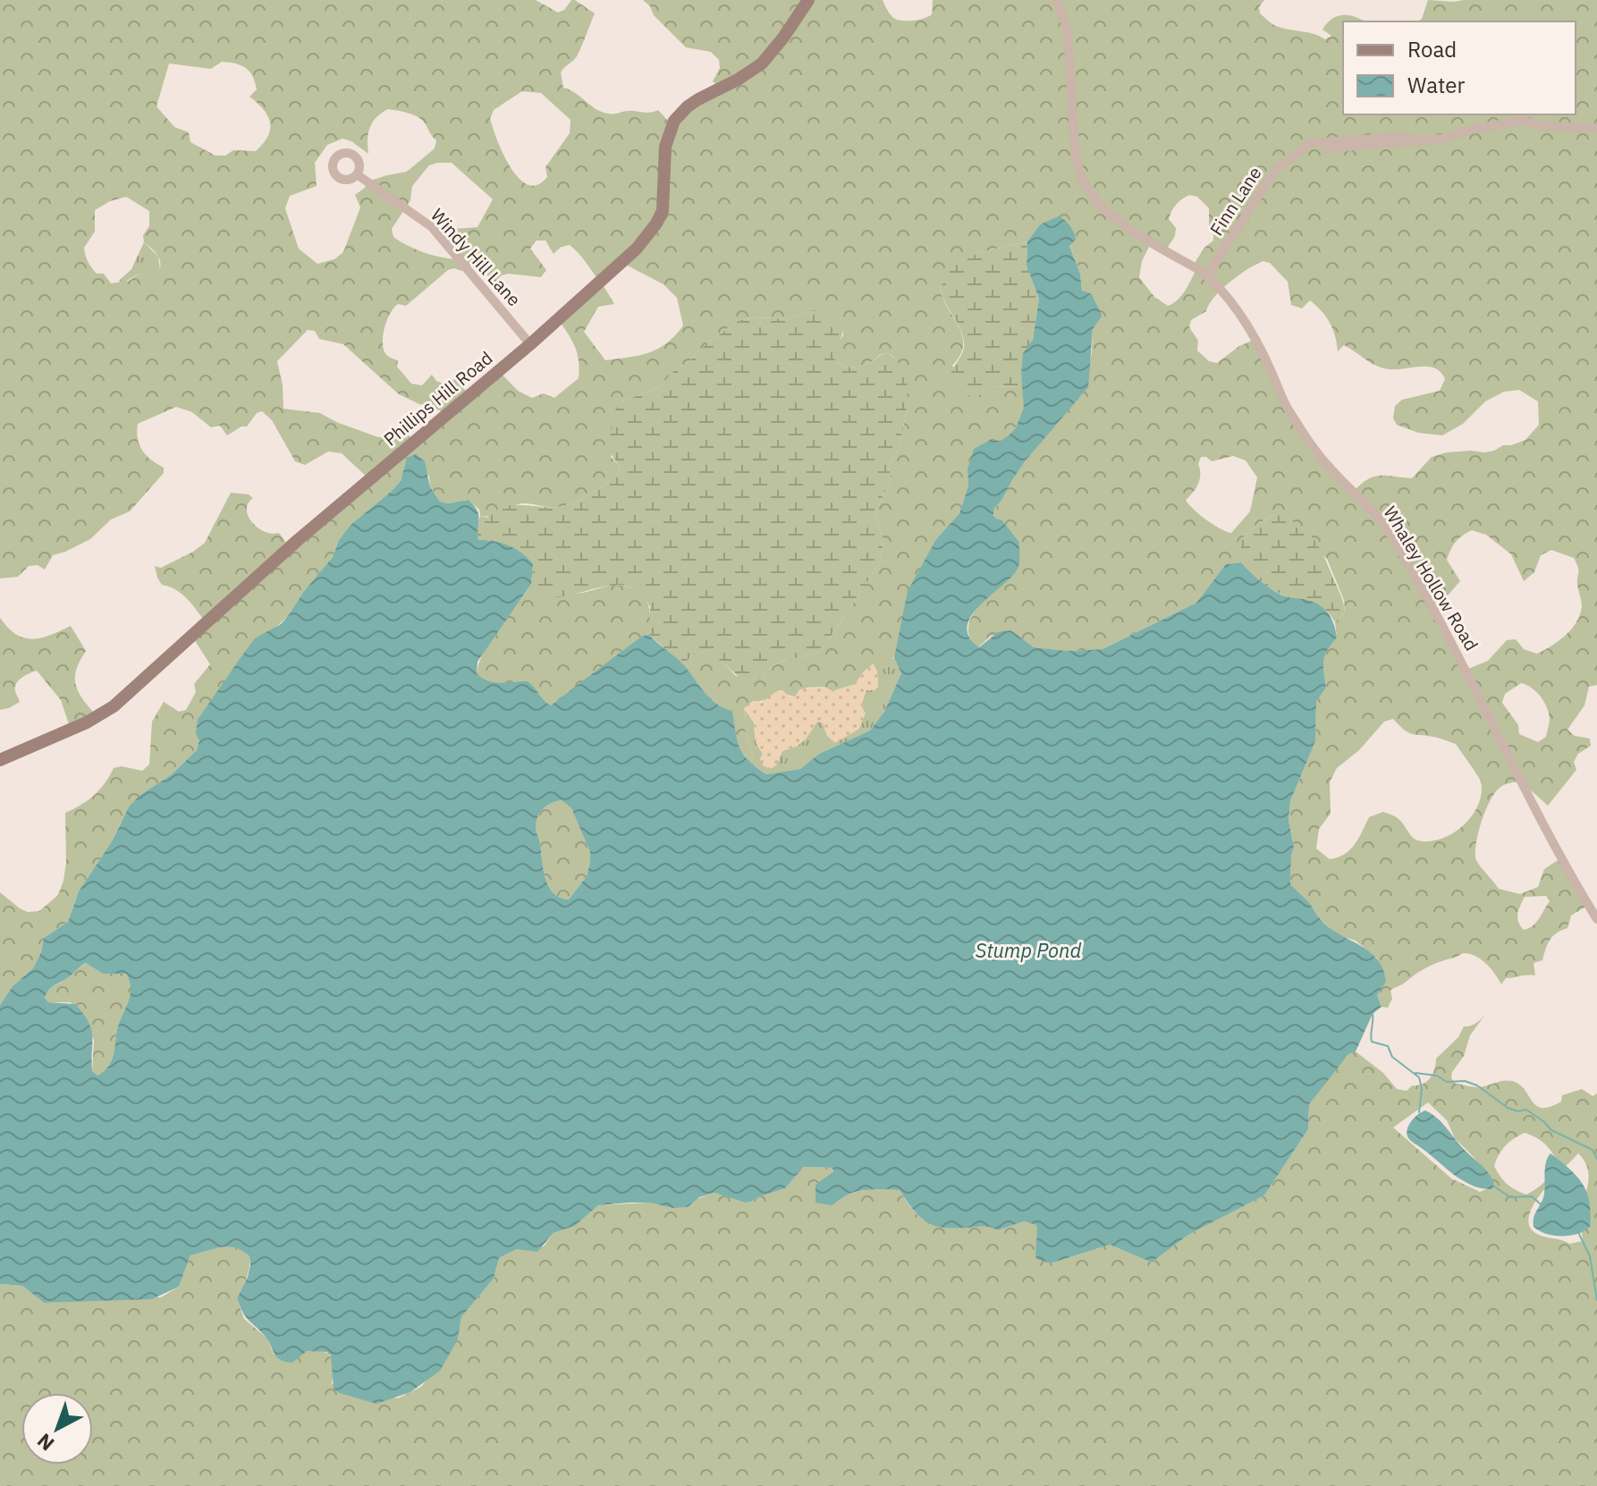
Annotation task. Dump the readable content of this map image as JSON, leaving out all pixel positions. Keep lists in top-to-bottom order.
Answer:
{
  "streets": {
    "street": [
      "Finn Lane",
      "Windy Hill Lane",
      "Phillips Hill Road",
      "Whaley Hollow Road"
    ]
  },
  "crossings": [
    ["Finn Lane", "Whaley Hollow Road"],
    ["Windy Hill Lane", "Phillips Hill Road"]
  ],
  "water": ["Stump Pond"],
  "legend": ["Road", "Water"],
  "north": "bottom left"
}
